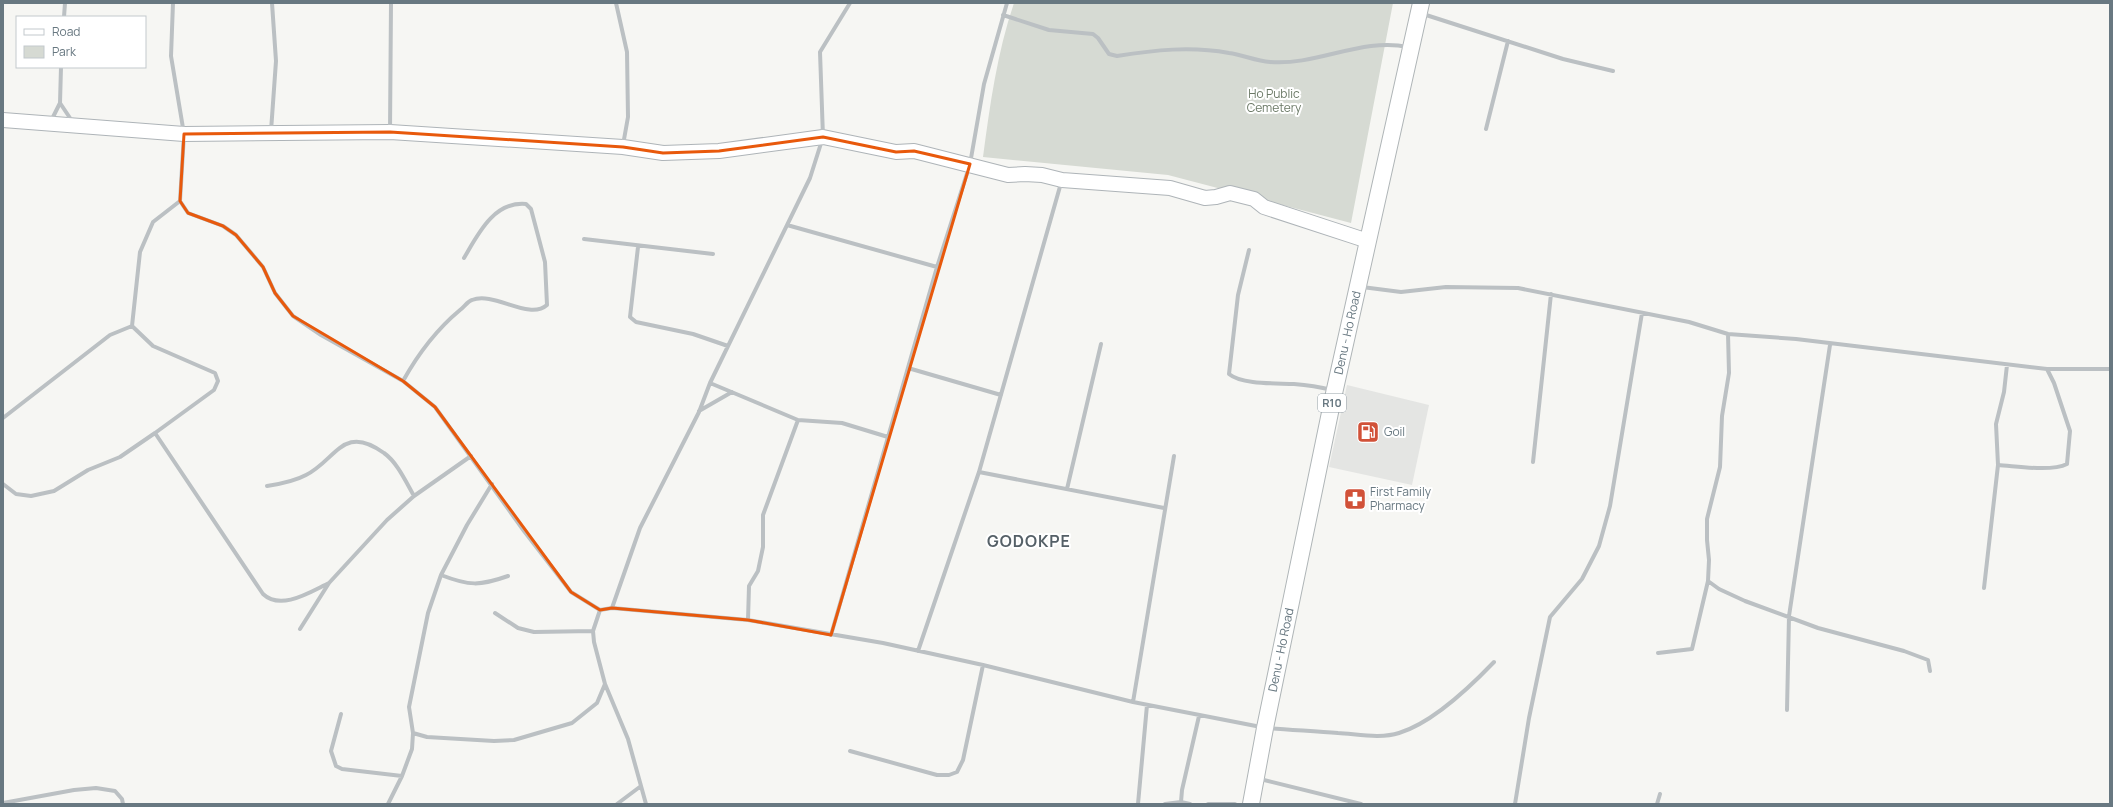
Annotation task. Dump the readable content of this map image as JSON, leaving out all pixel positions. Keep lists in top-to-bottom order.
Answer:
{
  "streets": {
    "main road": ["Denu - Ho Road", "R10"]
  },
  "districts": ["GODOKPE"],
  "parks": ["Ho Public Cemetery"],
  "places": {
    "fuel station": ["Goil"],
    "pharmacy": ["First Family Pharmacy"]
  },
  "legend": ["Road", "Park"]
}
